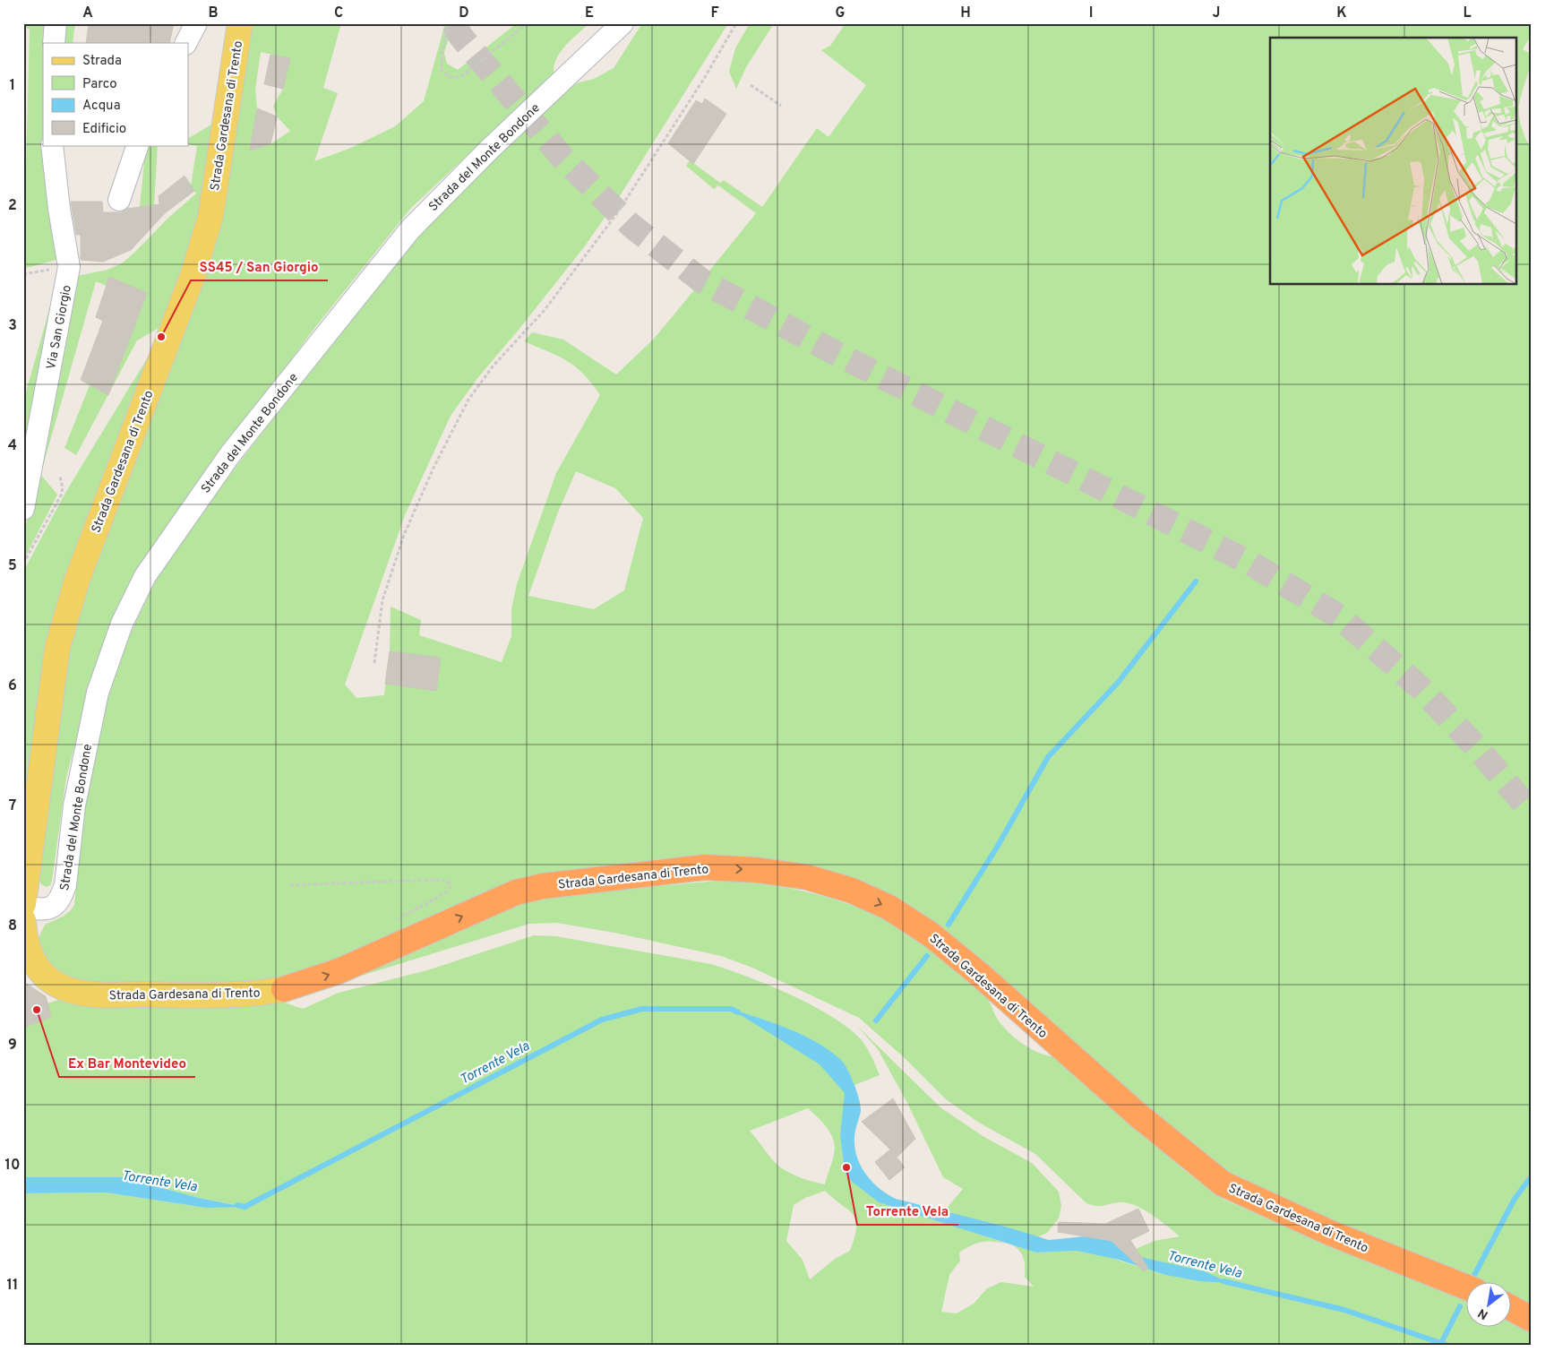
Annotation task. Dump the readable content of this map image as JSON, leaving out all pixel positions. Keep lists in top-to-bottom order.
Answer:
{
  "streets": {
    "highway": ["Strada Gardesana di Trento"],
    "street": ["Strada del Monte Bondone", "Via San Giorgio"]
  },
  "crossings": [
    ["Strada Gardesana di Trento", "Strada del Monte Bondone"]
  ],
  "one_way": ["Strada Gardesana di Trento"],
  "water": ["Torrente Vela"],
  "places": ["SS45 / San Giorgio", "Ex Bar Montevideo", "Torrente Vela"],
  "legend": [
    "Strada",
    "Parco",
    "Acqua",
    "Edificio"
  ],
  "north": "bottom left",
  "grid": {
    "columns": [
      "A",
      "B",
      "C",
      "D",
      "E",
      "F",
      "G",
      "H",
      "I",
      "J",
      "K",
      "L"
    ],
    "rows": [
      "1",
      "2",
      "3",
      "4",
      "5",
      "6",
      "7",
      "8",
      "9",
      "10",
      "11"
    ]
  }
}
